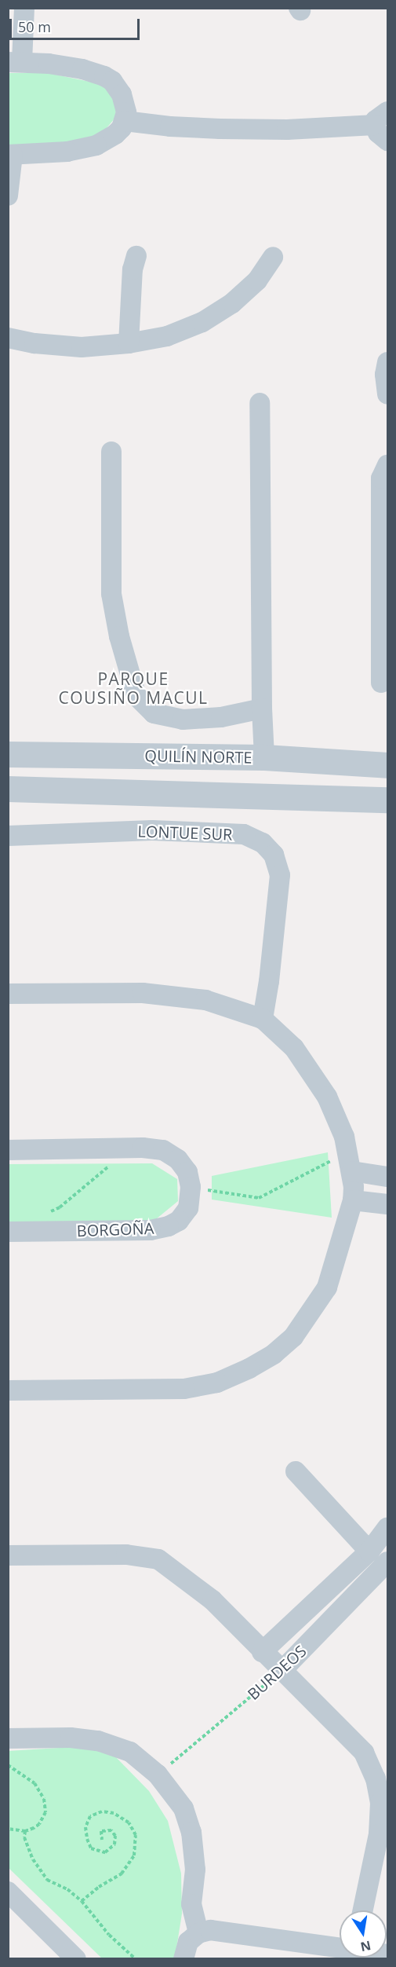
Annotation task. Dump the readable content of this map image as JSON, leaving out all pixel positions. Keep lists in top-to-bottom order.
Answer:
{
  "streets": {
    "street": [
      "QUILÍN NORTE",
      "LONTUE SUR",
      "BORGOÑA",
      "BURDEOS"
    ]
  },
  "districts": ["PARQUE COUSIÑO MACUL"],
  "scale_bar": "50 m",
  "north": "bottom"
}
